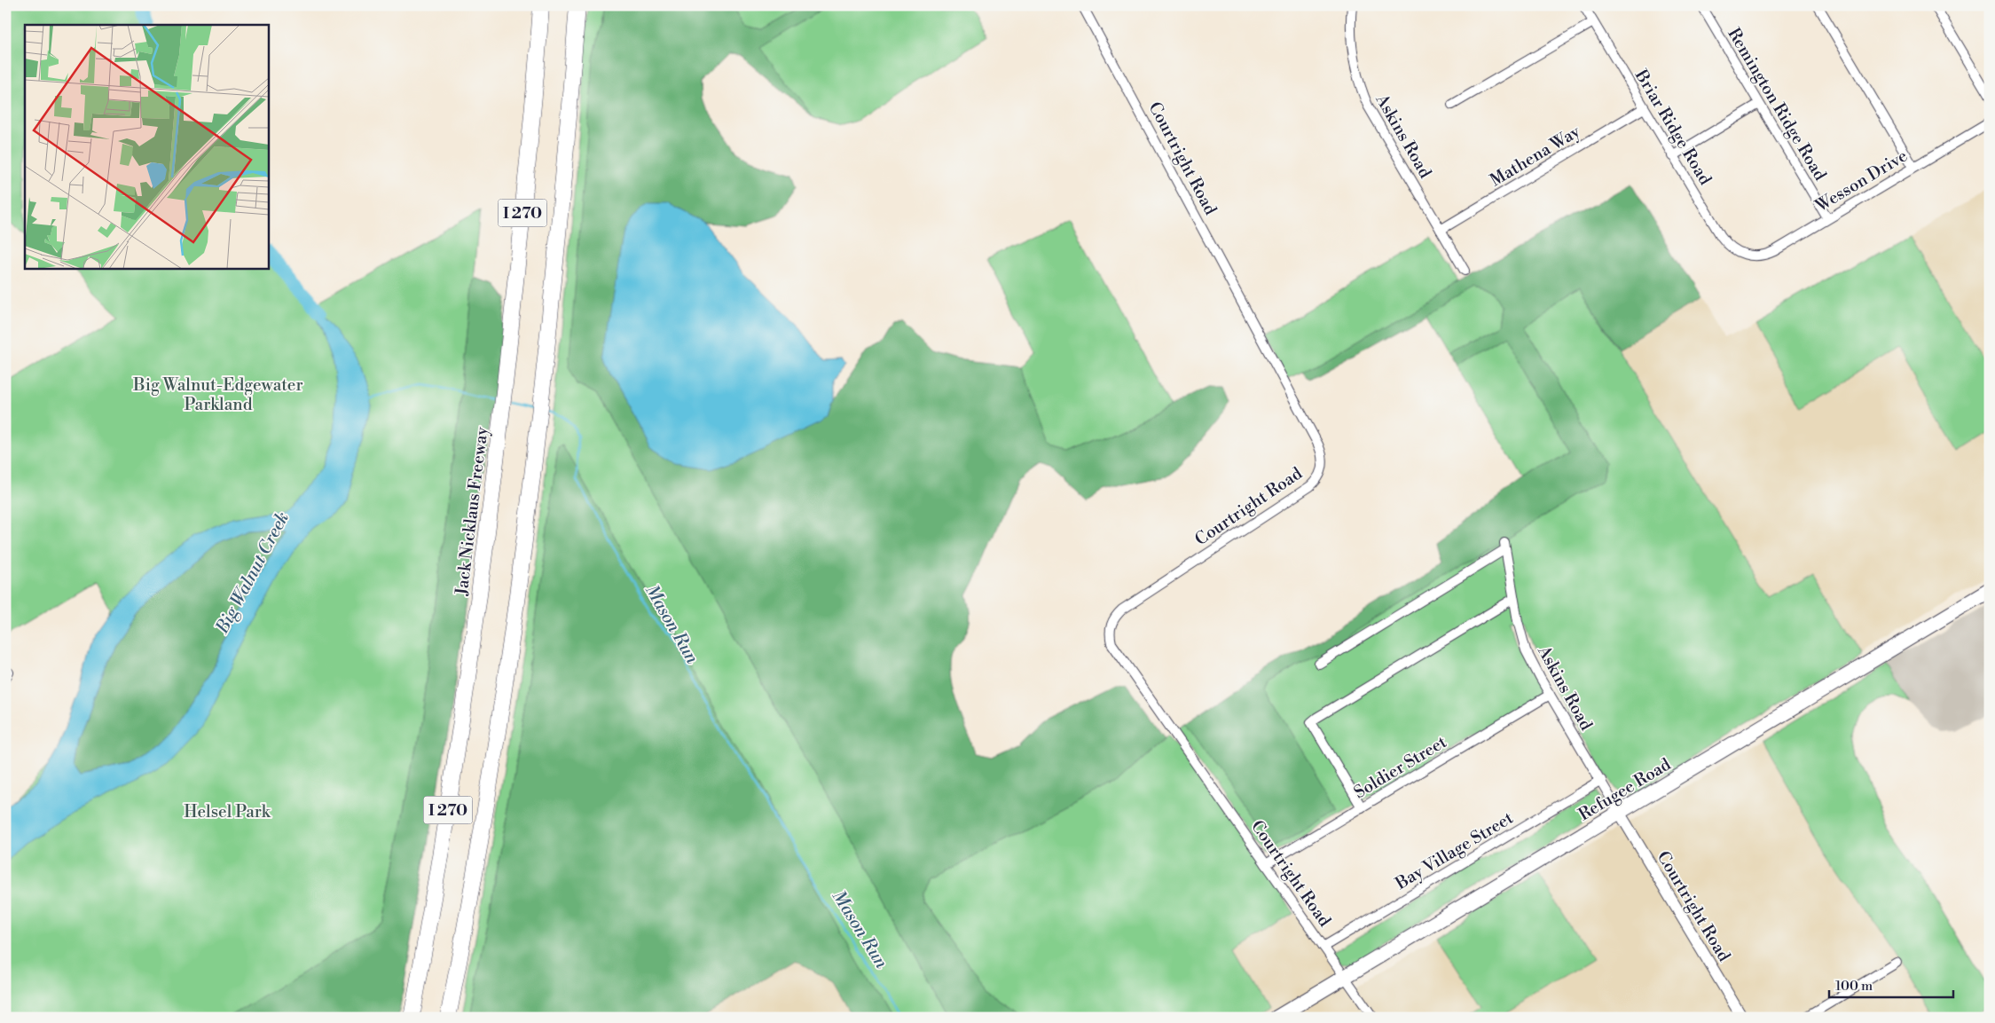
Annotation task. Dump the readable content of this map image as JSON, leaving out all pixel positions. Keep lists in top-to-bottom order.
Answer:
{
  "streets": {
    "highway": ["I 270", "Jack Nicklaus Freeway"],
    "main road": ["Refugee Road"],
    "street": [
      "Remington Ridge Road",
      "Briar Ridge Road",
      "Askins Road",
      "Mathena Way",
      "Courtright Road",
      "Wesson Drive",
      "Soldier Street",
      "Bay Village Street"
    ]
  },
  "crossings": [
    ["Remington Ridge Road", "Wesson Drive"],
    ["Briar Ridge Road", "Mathena Way"],
    ["Briar Ridge Road", "Wesson Drive"],
    ["Askins Road", "Mathena Way"],
    ["Askins Road", "Courtright Road"],
    ["Askins Road", "Soldier Street"],
    ["Askins Road", "Refugee Road"],
    ["Askins Road", "Bay Village Street"],
    ["Courtright Road", "Soldier Street"],
    ["Courtright Road", "Refugee Road"],
    ["Courtright Road", "Bay Village Street"]
  ],
  "water": ["Big Walnut Creek", "Mason Run"],
  "parks": ["Big Walnut-Edgewater Parkland", "Helsel Park"],
  "scale_bar": "100 m"
}
